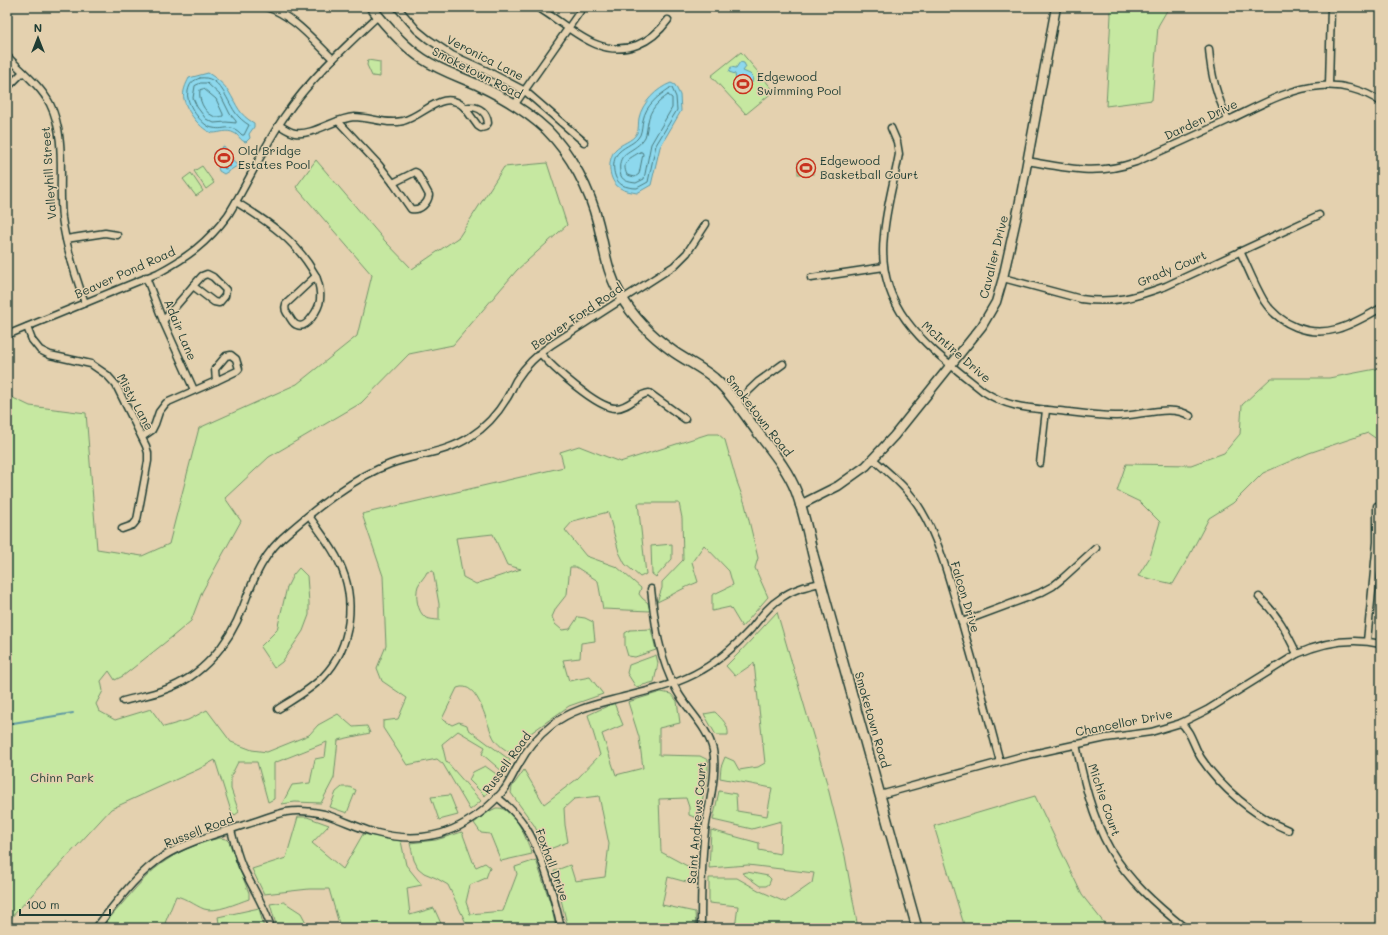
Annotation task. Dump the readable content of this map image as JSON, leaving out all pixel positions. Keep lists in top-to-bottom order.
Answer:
{
  "streets": {
    "main road": ["Smoketown Road"],
    "street": [
      "Veronica Lane",
      "Darden Drive",
      "Valleyhill Street",
      "Cavalier Drive",
      "Grady Court",
      "Beaver Pond Road",
      "Beaver Ford Road",
      "Adair Lane",
      "McIntire Drive",
      "Misty Lane",
      "Falcon Drive",
      "Chancellor Drive",
      "Russell Road",
      "Michie Court",
      "Saint Andrews Court",
      "Foxhall Drive"
    ]
  },
  "crossings": [
    ["Smoketown Road", "Cavalier Drive"],
    ["Smoketown Road", "Beaver Pond Road"],
    ["Smoketown Road", "Beaver Ford Road"],
    ["Smoketown Road", "Chancellor Drive"],
    ["Smoketown Road", "Russell Road"],
    ["Darden Drive", "Cavalier Drive"],
    ["Valleyhill Street", "Beaver Pond Road"],
    ["Cavalier Drive", "Grady Court"],
    ["Cavalier Drive", "McIntire Drive"],
    ["Cavalier Drive", "Falcon Drive"],
    ["Beaver Pond Road", "Adair Lane"],
    ["Beaver Pond Road", "Misty Lane"],
    ["Falcon Drive", "Chancellor Drive"],
    ["Chancellor Drive", "Michie Court"],
    ["Russell Road", "Saint Andrews Court"],
    ["Russell Road", "Foxhall Drive"]
  ],
  "parks": ["Chinn Park"],
  "places": {
    "sports": ["Edgewood Swimming Pool", "Old Bridge Estates Pool", "Edgewood Basketball Court"]
  },
  "scale_bar": "100 m",
  "north": "top"
}
